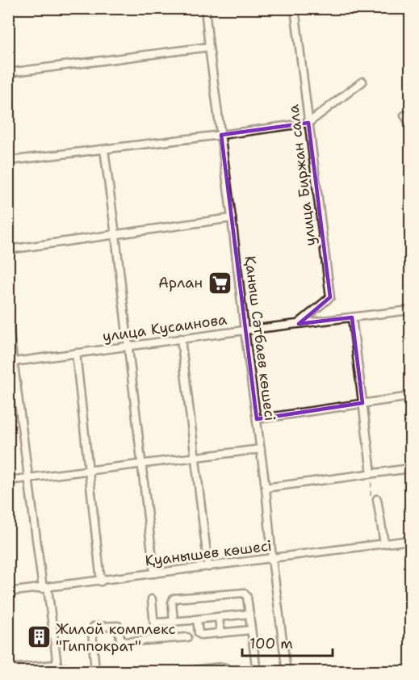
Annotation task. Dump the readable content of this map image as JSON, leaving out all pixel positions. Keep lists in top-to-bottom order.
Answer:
{
  "streets": {
    "street": [
      "улица Биржан сала",
      "улица Кусаинова",
      "Қаныш Сәтбаев көшесі",
      "Қуанышев көшесі"
    ]
  },
  "crossings": [
    ["улица Биржан сала", "улица Кусаинова"],
    ["улица Кусаинова", "Қаныш Сәтбаев көшесі"],
    ["Қаныш Сәтбаев көшесі", "Қуанышев көшесі"]
  ],
  "places": {
    "supermarket": ["Арлан"],
    "building": ["Жилой комплекс \"Гиппократ\""]
  },
  "scale_bar": "100 m"
}
